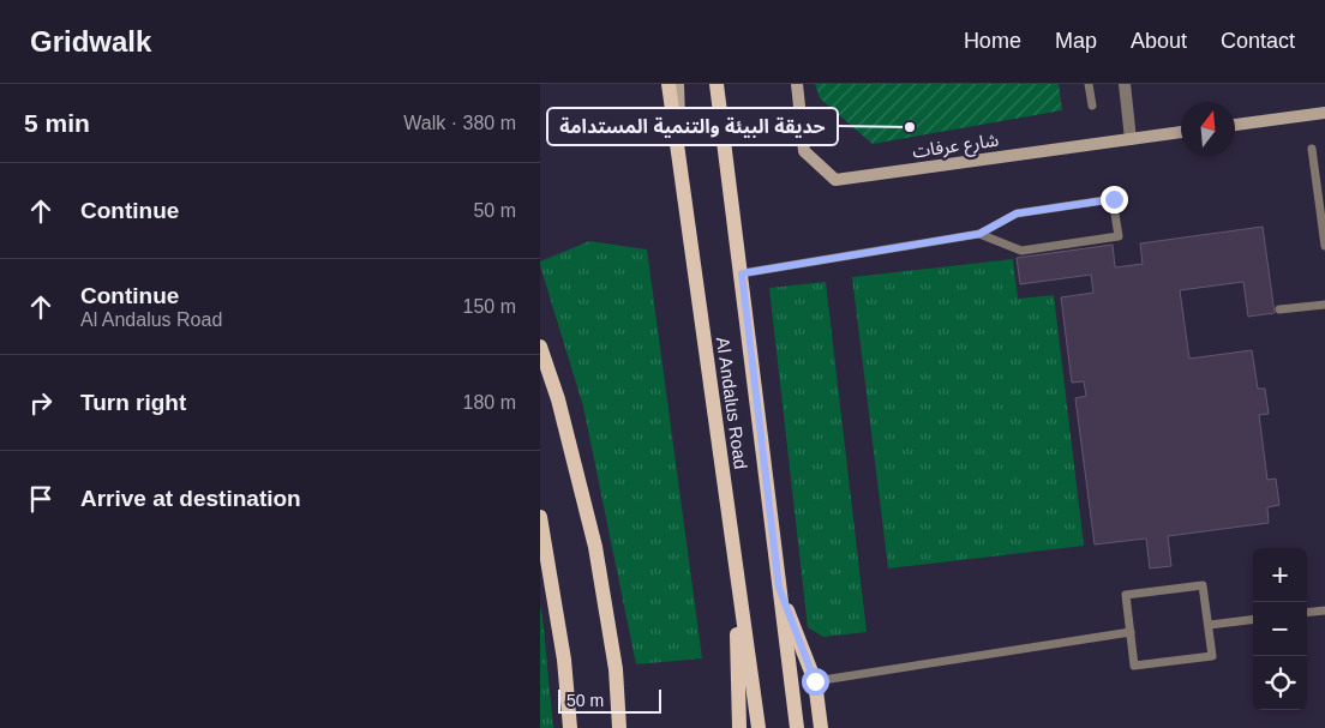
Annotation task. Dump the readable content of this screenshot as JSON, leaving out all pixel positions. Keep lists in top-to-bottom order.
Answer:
{
  "streets": {
    "main road": ["Al Andalus Road"],
    "street": ["شارع عرفات"]
  },
  "places": ["حديقة البيئة والتنمية المستدامة"],
  "scale_bar": "50 m",
  "north": "top",
  "page": {
    "header": "Gridwalk",
    "nav": [
      "Home",
      "Map",
      "About",
      "Contact"
    ],
    "heading": ["5 min", "Walk · 380 m"],
    "list": [
      ["Continue", "50 m"],
      ["Continue", "Al Andalus Road", "150 m"],
      ["Turn right", "180 m"],
      "Arrive at destination"
    ],
    "map_buttons": ["+", "−"],
    "scale": "50 m"
  }
}
